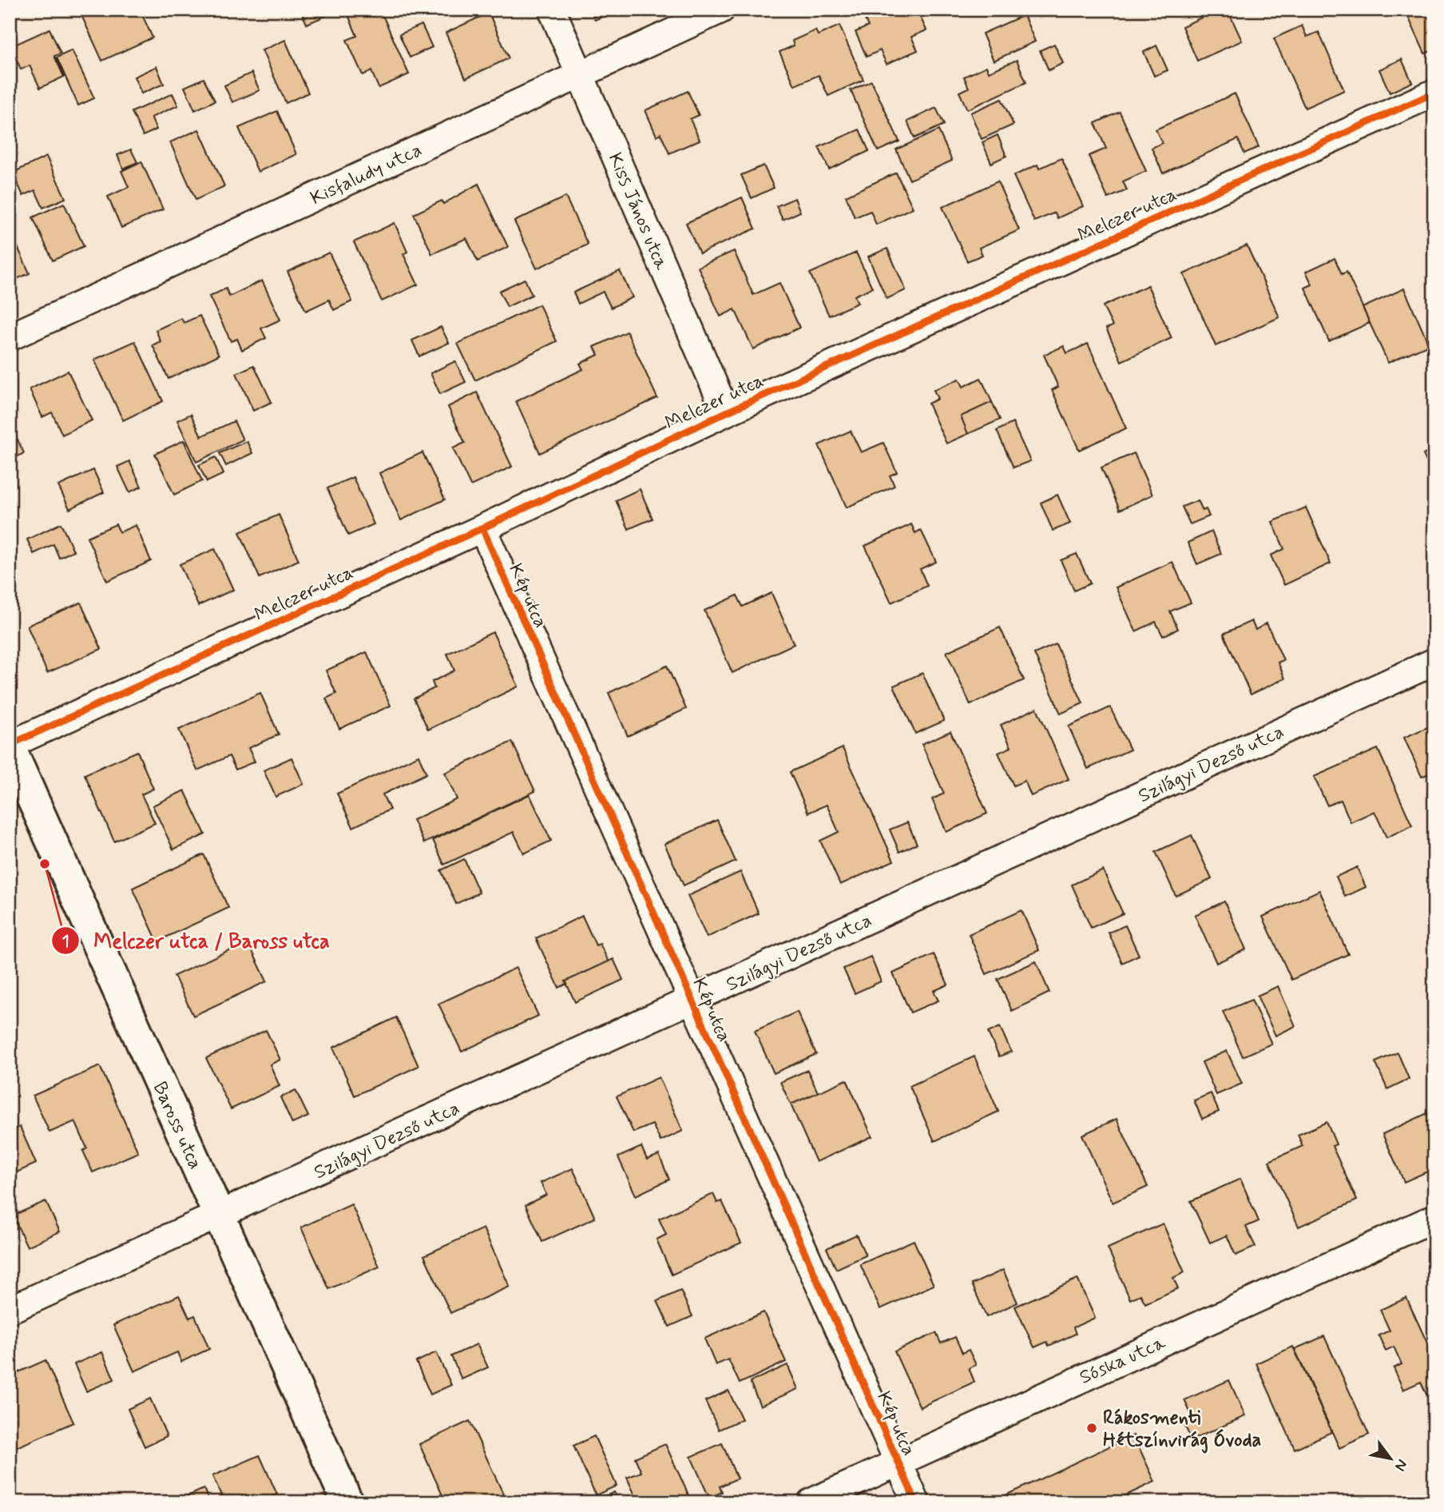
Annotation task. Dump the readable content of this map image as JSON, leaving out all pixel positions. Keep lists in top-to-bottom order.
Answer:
{
  "streets": {
    "street": [
      "Kisfaludy utca",
      "Kiss János utca",
      "Melczer utca",
      "Kép utca",
      "Szilágyi Dezső utca",
      "Baross utca",
      "Sóska utca"
    ]
  },
  "crossings": [
    ["Kisfaludy utca", "Kiss János utca"],
    ["Kiss János utca", "Melczer utca"],
    ["Melczer utca", "Kép utca"],
    ["Melczer utca", "Baross utca"],
    ["Kép utca", "Szilágyi Dezső utca"],
    ["Kép utca", "Sóska utca"],
    ["Szilágyi Dezső utca", "Baross utca"]
  ],
  "places": ["Melczer utca / Baross utca", "Rákosmenti Hétszínvirág Óvoda"],
  "north": "bottom right"
}
